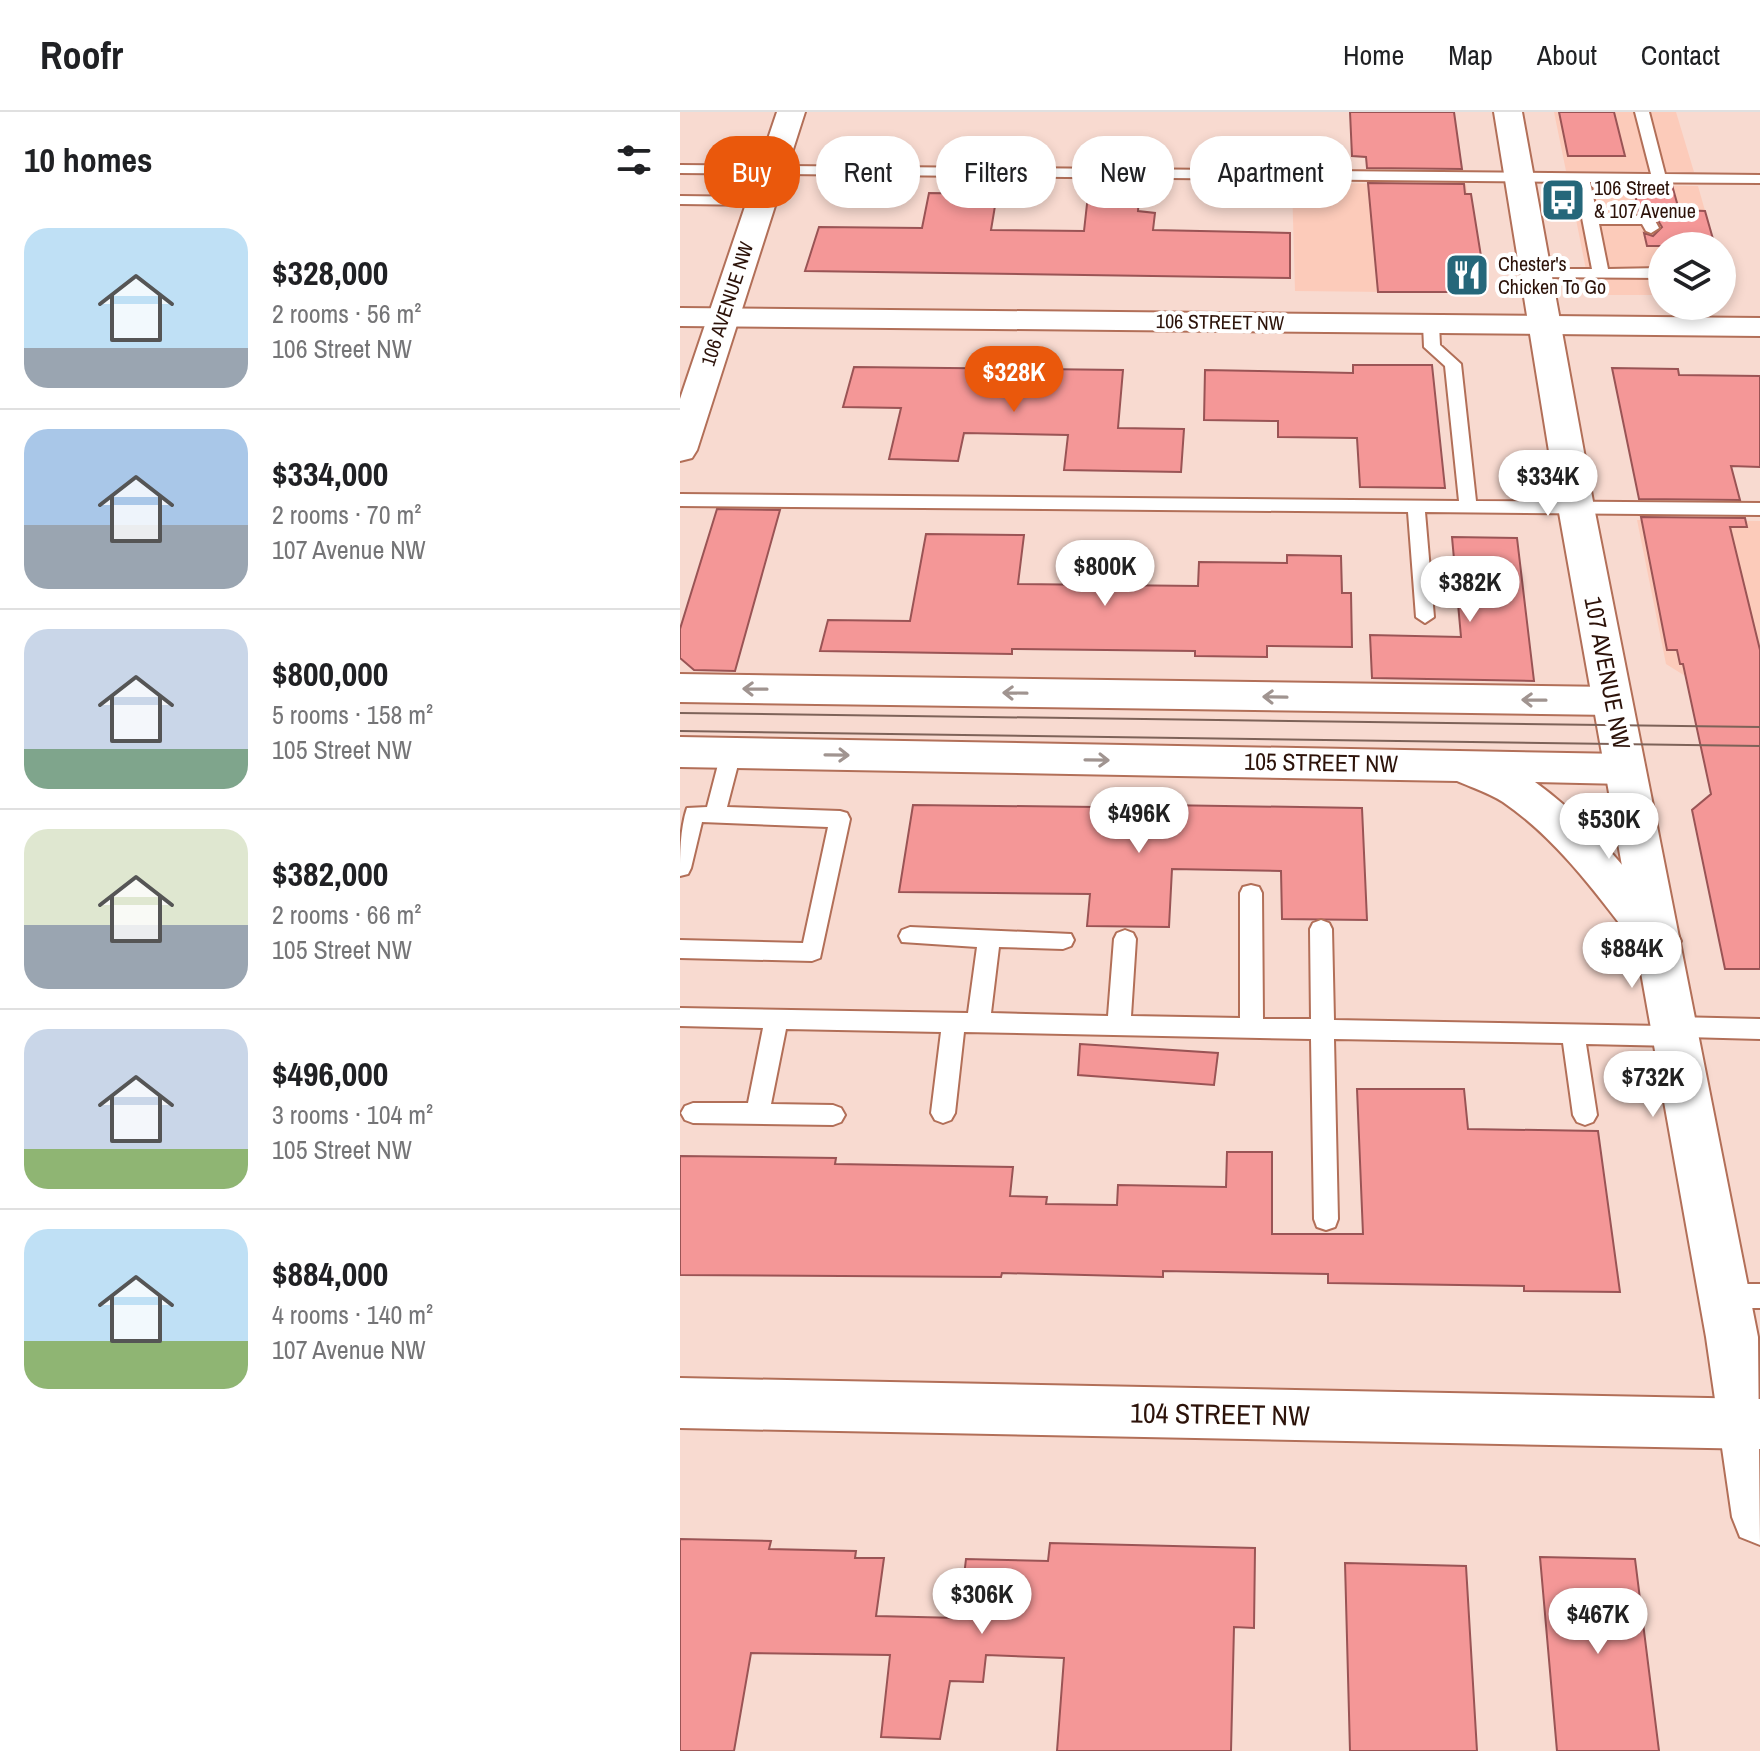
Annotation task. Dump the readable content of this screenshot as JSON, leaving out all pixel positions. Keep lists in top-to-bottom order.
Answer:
{
  "streets": {
    "street": [
      "106 AVENUE NW",
      "106 STREET NW",
      "107 AVENUE NW",
      "105 STREET NW",
      "104 STREET NW"
    ]
  },
  "crossings": [
    ["106 AVENUE NW", "106 STREET NW"],
    ["106 STREET NW", "107 AVENUE NW"],
    ["107 AVENUE NW", "105 STREET NW"],
    ["107 AVENUE NW", "104 STREET NW"]
  ],
  "places": {
    "bus stop": ["106 Street & 107 Avenue"],
    "restaurant": ["Chester's Chicken To Go"]
  },
  "page": {
    "header": "Roofr",
    "nav": [
      "Home",
      "Map",
      "About",
      "Contact"
    ],
    "heading": "10 homes",
    "chip": [
      "Buy",
      "Rent",
      "Filters",
      "New",
      "Apartment"
    ],
    "list": [
      {
        "name": "$328,000",
        "note": "2 rooms · 56 m² · 106 Street NW"
      },
      {
        "name": "$334,000",
        "note": "2 rooms · 70 m² · 107 Avenue NW"
      },
      {
        "name": "$800,000",
        "note": "5 rooms · 158 m² · 105 Street NW"
      },
      {
        "name": "$382,000",
        "note": "2 rooms · 66 m² · 105 Street NW"
      },
      {
        "name": "$496,000",
        "note": "3 rooms · 104 m² · 105 Street NW"
      },
      {
        "name": "$884,000",
        "note": "4 rooms · 140 m² · 107 Avenue NW"
      }
    ],
    "price": [
      "$328K",
      "$334K",
      "$800K",
      "$382K",
      "$496K",
      "$530K",
      "$884K",
      "$732K",
      "$306K",
      "$467K"
    ]
  }
}
